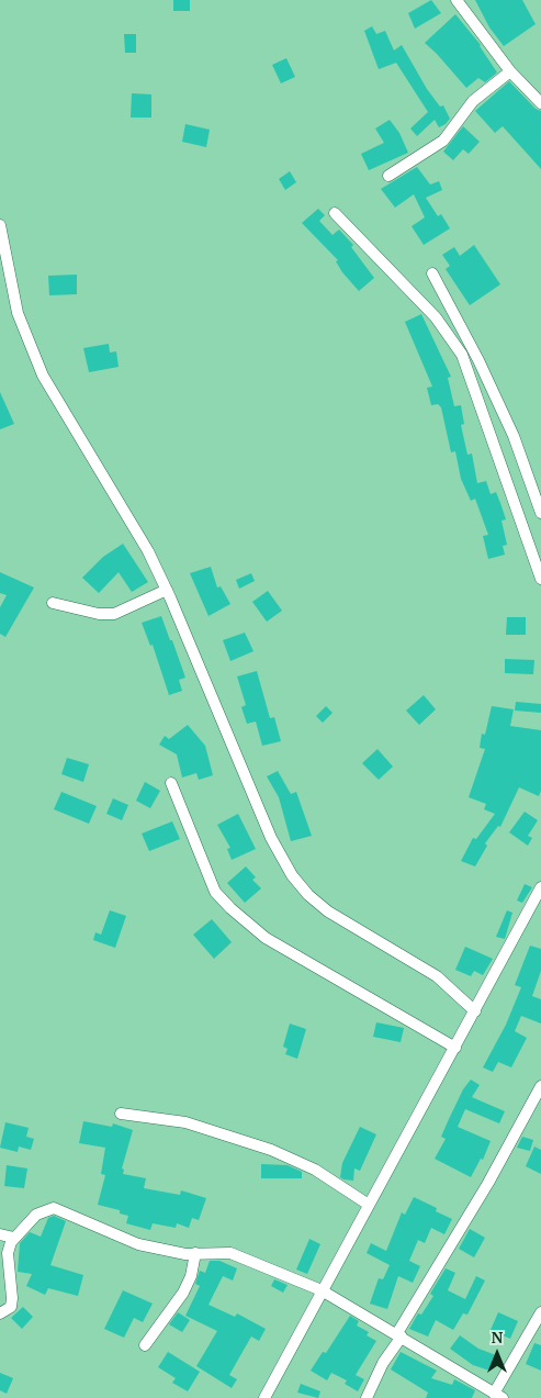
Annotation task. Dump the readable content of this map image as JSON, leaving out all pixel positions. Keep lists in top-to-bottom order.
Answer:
{
  "north": "top"
}
